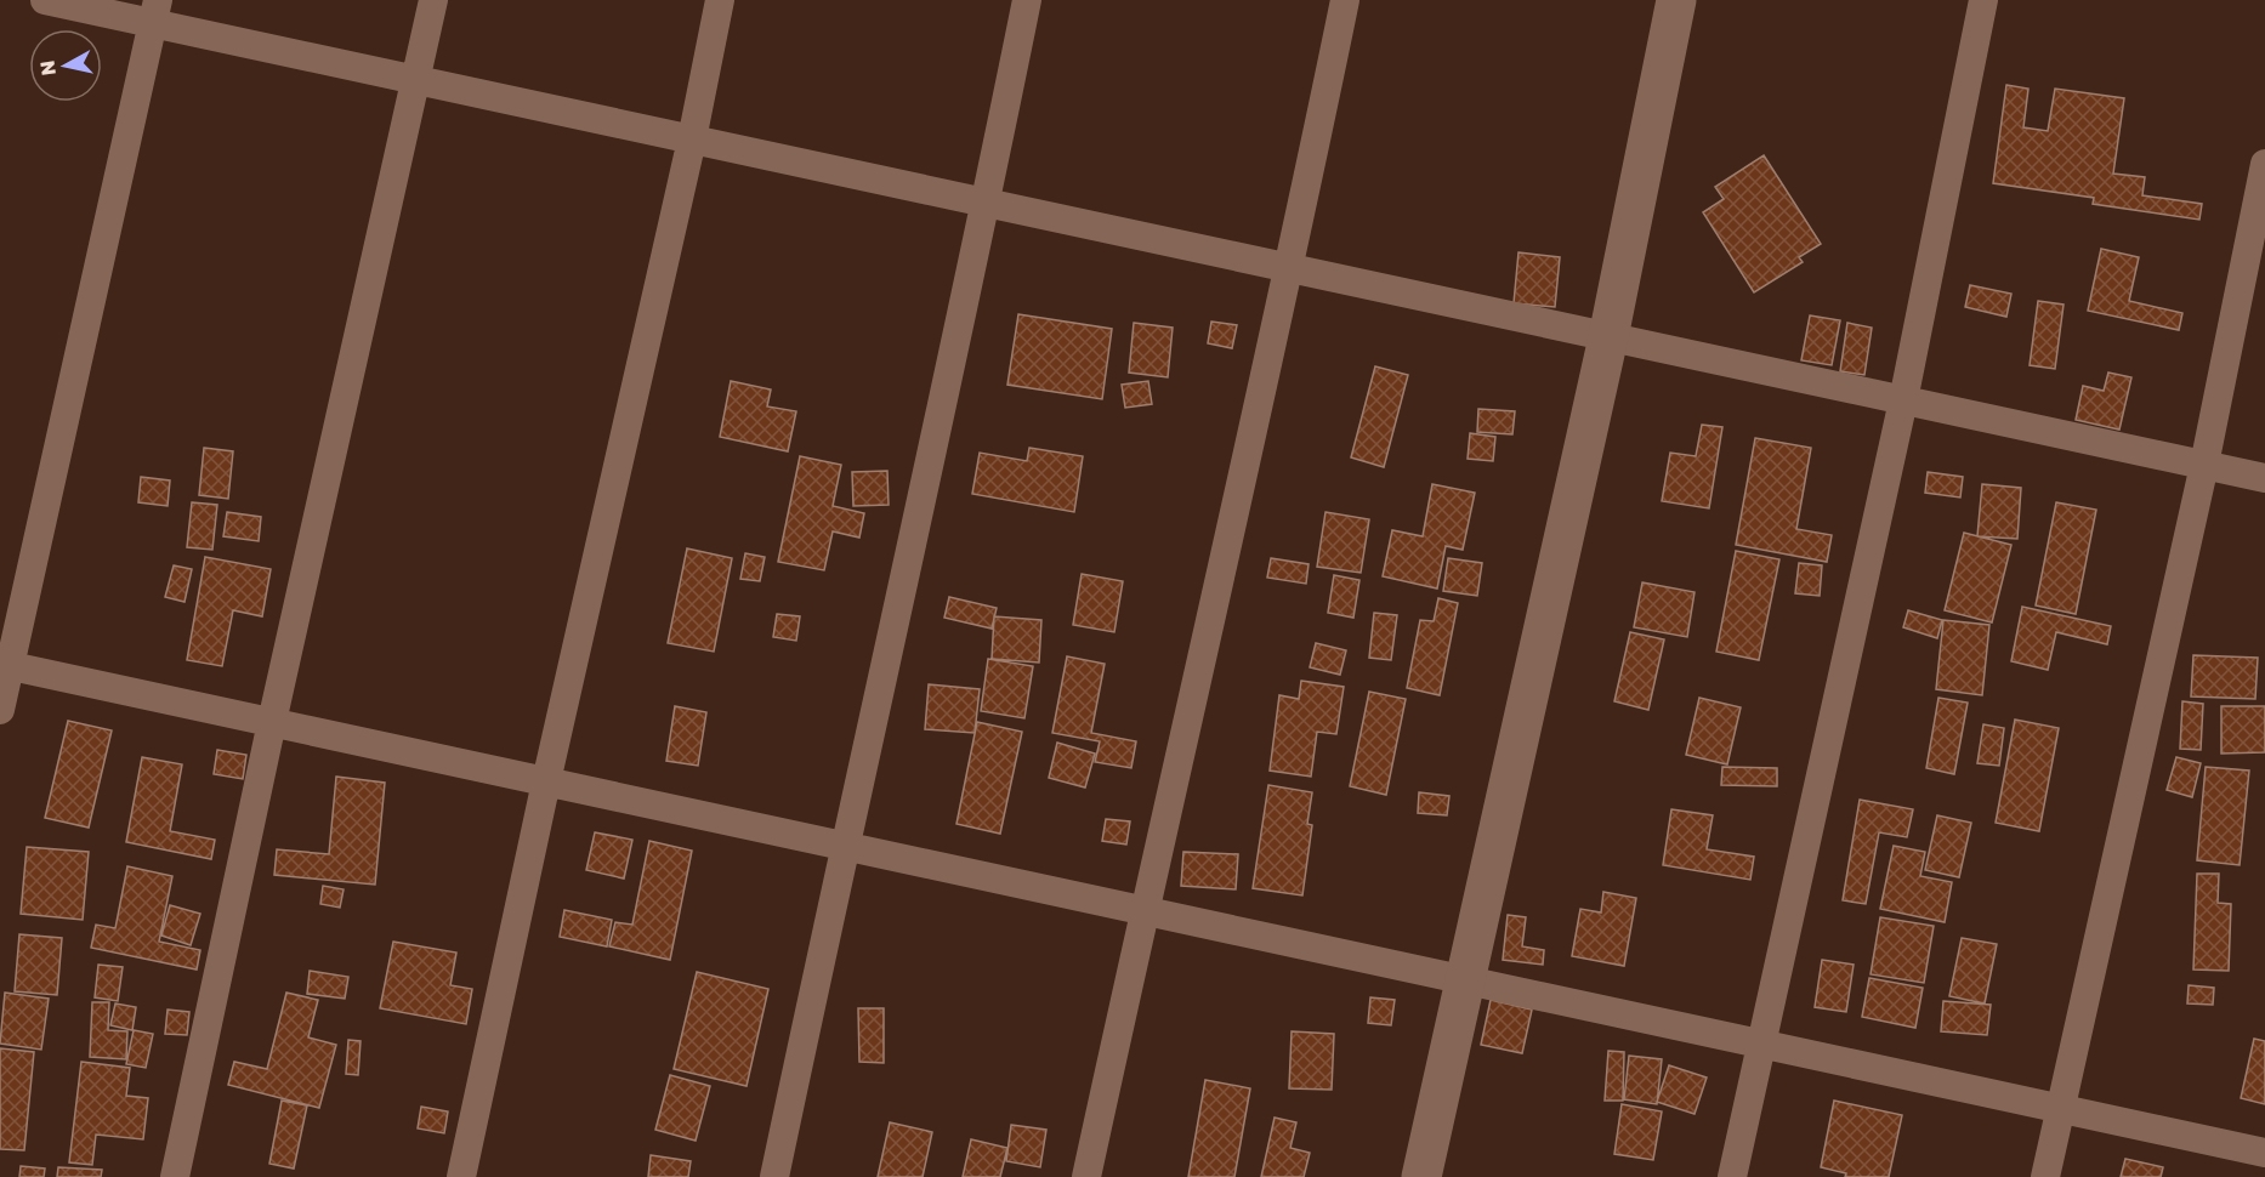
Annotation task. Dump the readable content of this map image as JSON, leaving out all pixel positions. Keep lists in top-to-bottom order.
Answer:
{
  "north": "left"
}
